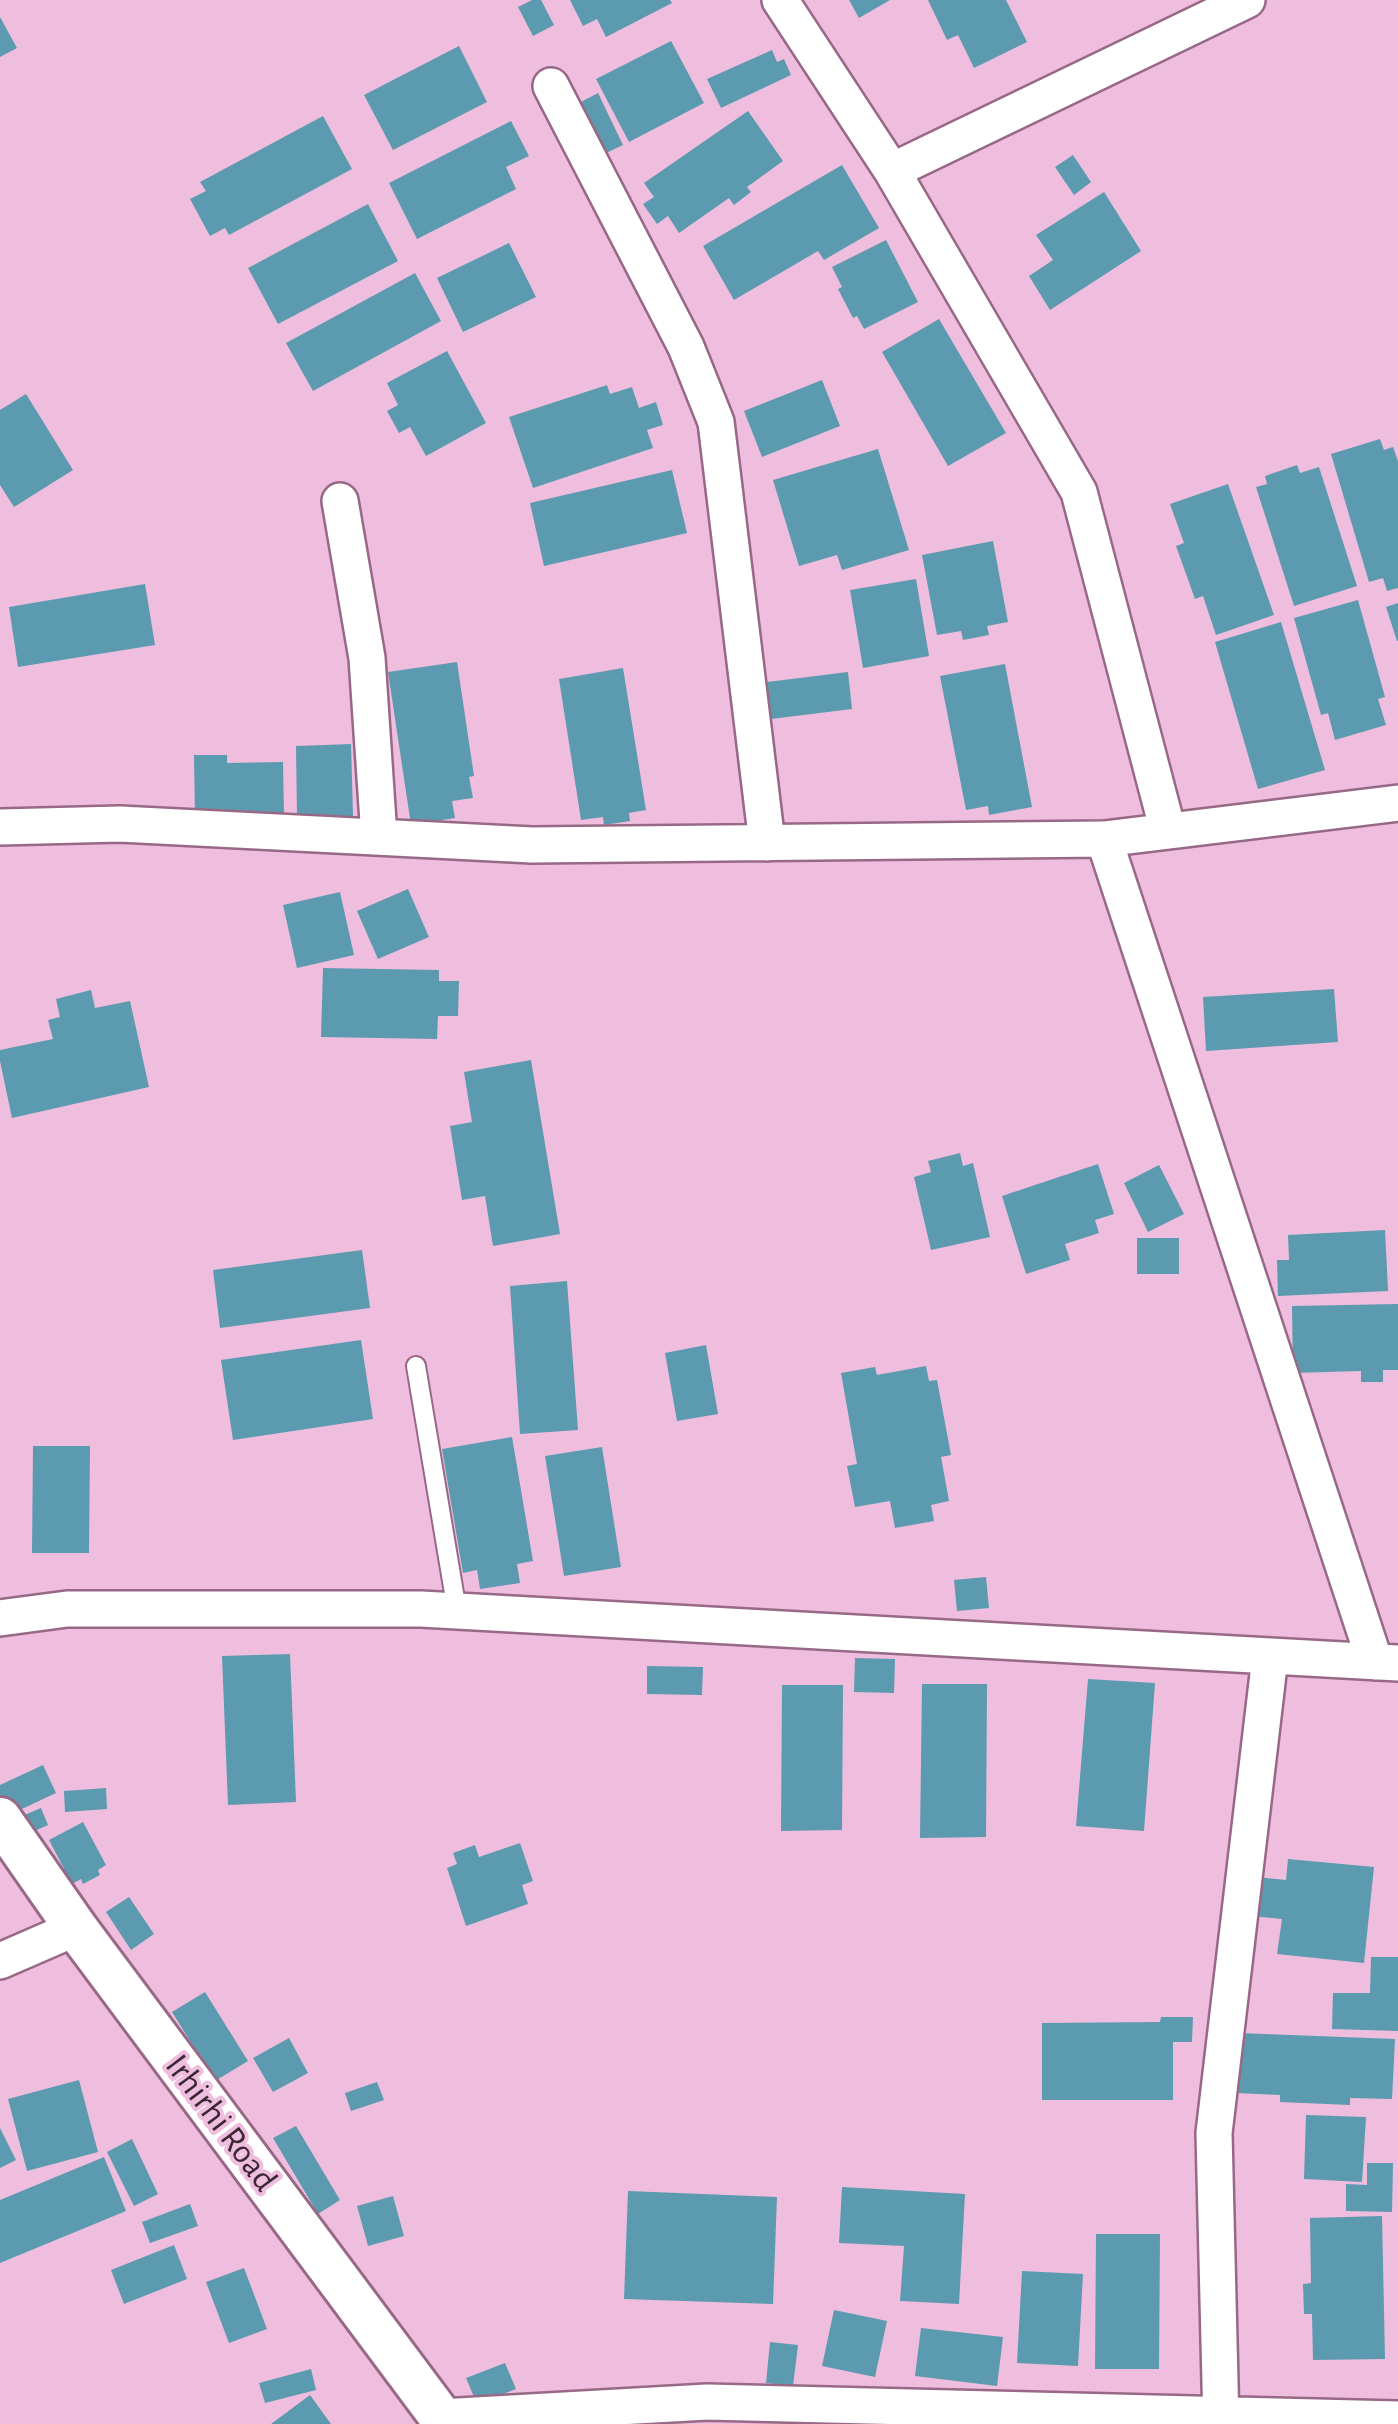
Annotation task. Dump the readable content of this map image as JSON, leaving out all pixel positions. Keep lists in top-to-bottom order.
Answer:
{
  "streets": {
    "street": ["Irhirhi Road"]
  }
}
